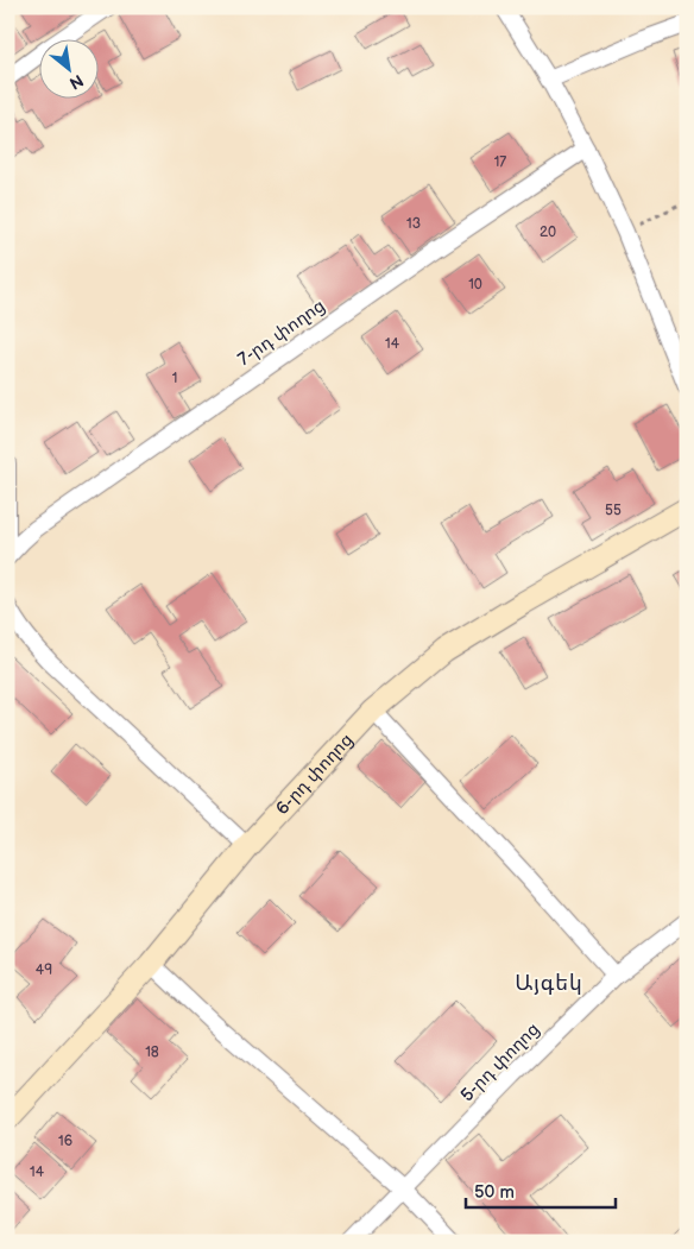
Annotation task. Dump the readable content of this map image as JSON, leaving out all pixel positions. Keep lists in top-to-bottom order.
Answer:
{
  "streets": {
    "main road": ["6-րդ փողոց"],
    "street": ["7-րդ փողոց", "5-րդ փողոց"]
  },
  "districts": ["Այգեկ"],
  "house_numbers": [
    "17",
    "13",
    "20",
    "10",
    "14",
    "1",
    "55",
    "49",
    "18",
    "16",
    "14"
  ],
  "scale_bar": "50 m",
  "north": "bottom right"
}
